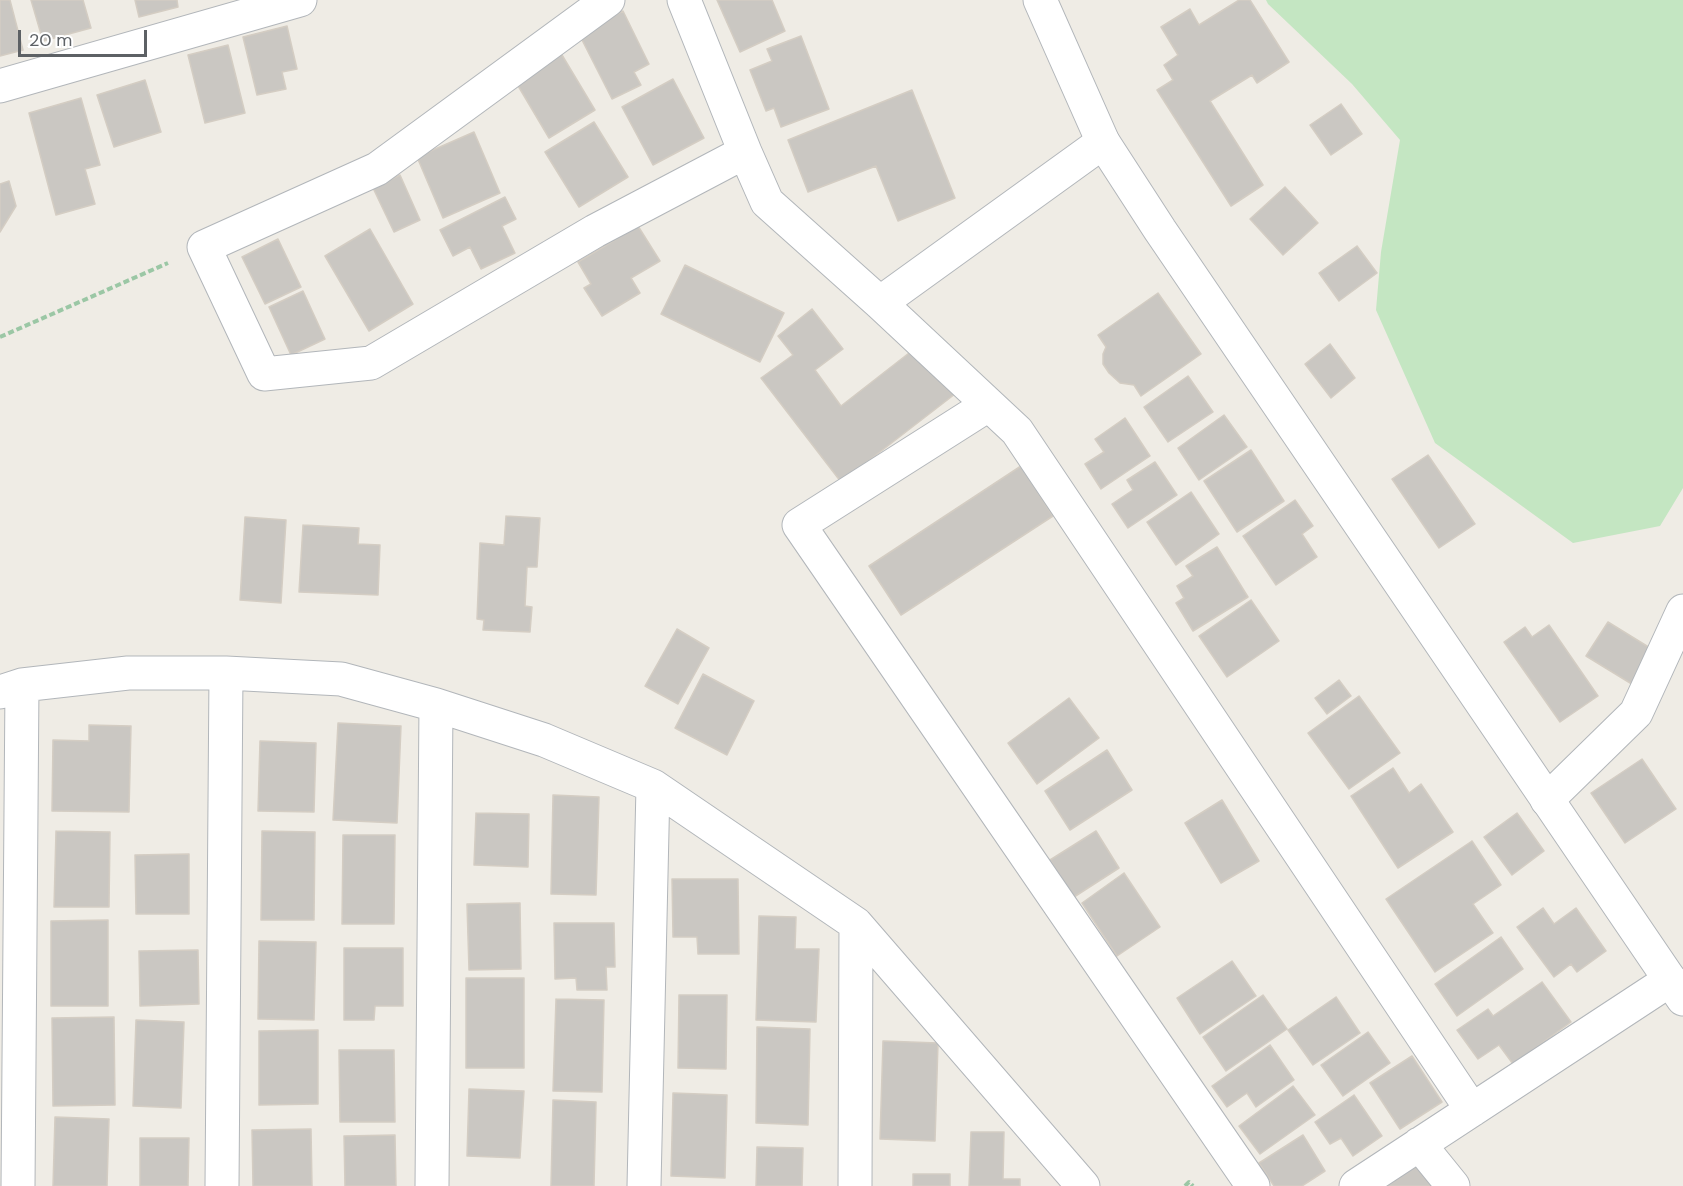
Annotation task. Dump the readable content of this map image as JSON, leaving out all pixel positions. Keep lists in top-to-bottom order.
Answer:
{
  "scale_bar": "20 m"
}
